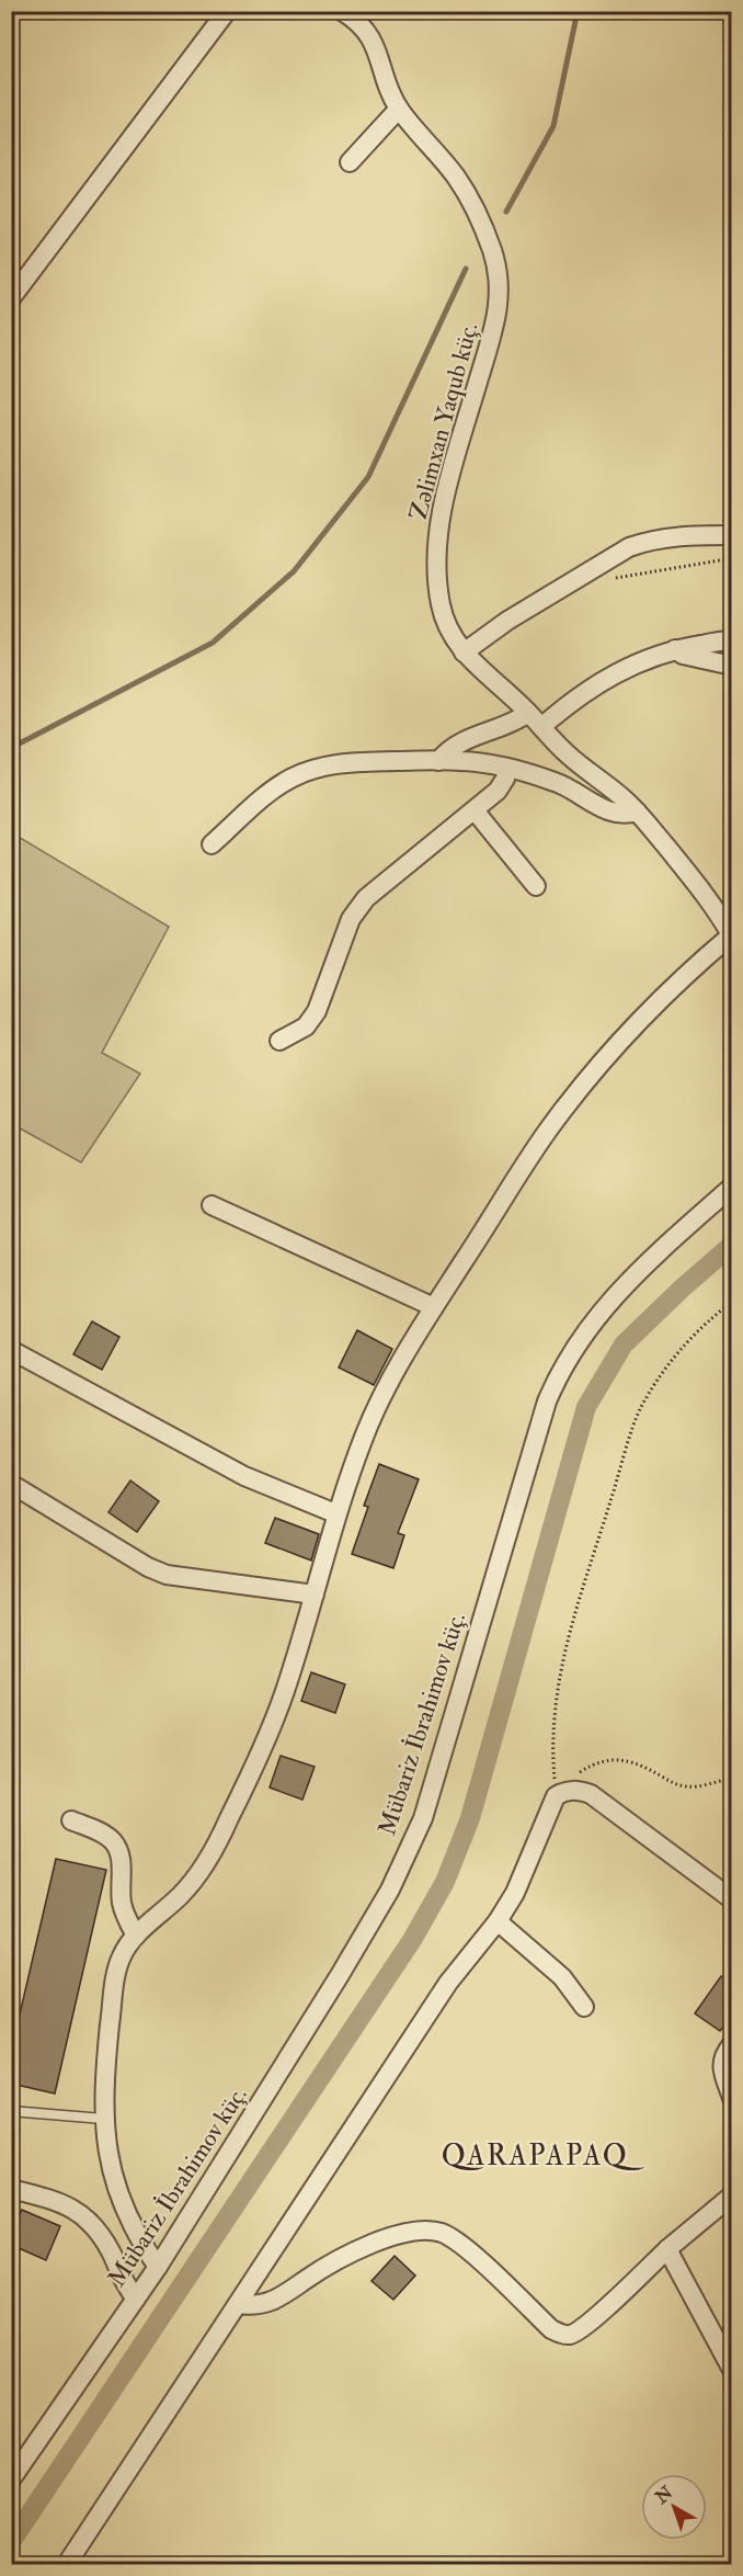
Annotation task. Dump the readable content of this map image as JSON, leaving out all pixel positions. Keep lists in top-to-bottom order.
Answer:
{
  "streets": {
    "street": ["Zəlimxan Yaqub küç.", "Mübariz İbrahimov küç."]
  },
  "districts": ["QARAPAPAQ"],
  "north": "top left"
}
